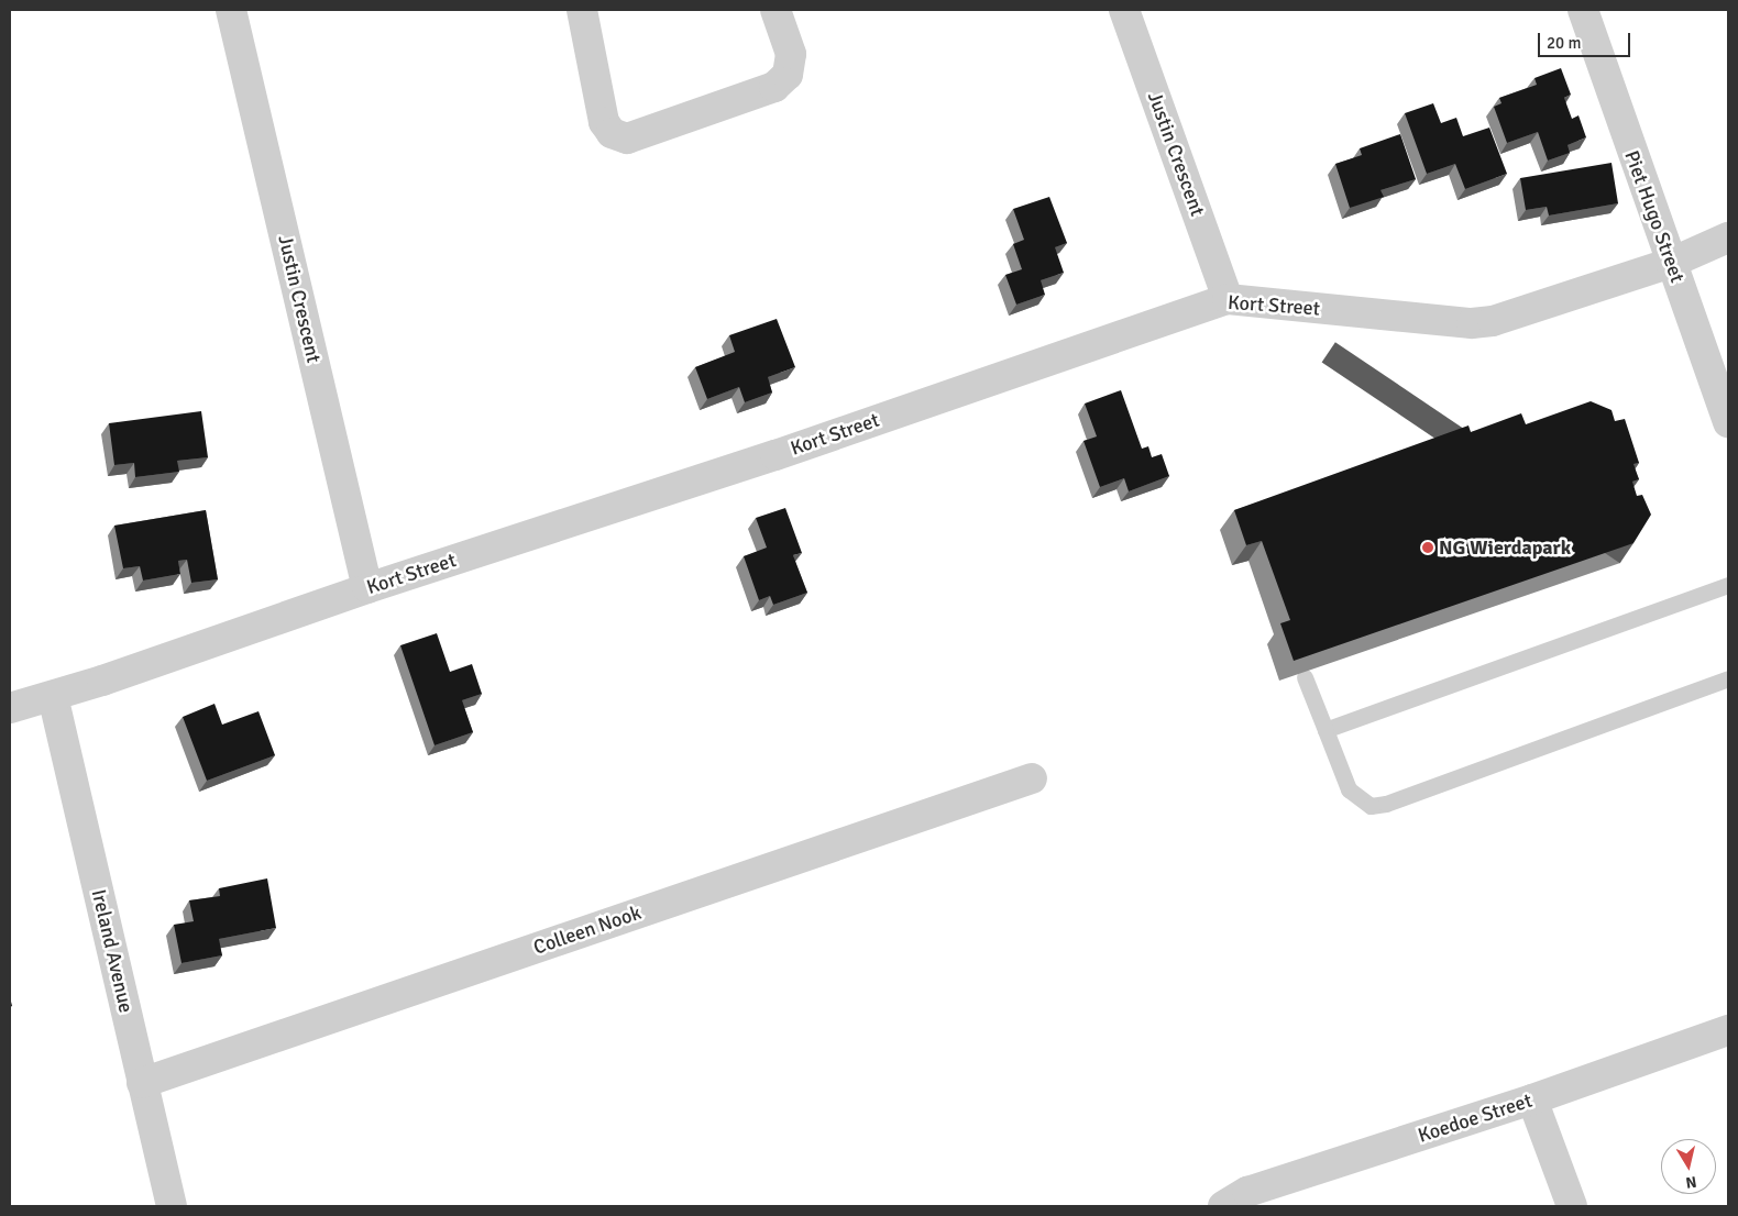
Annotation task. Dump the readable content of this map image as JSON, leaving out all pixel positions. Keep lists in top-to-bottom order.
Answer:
{
  "streets": {
    "street": [
      "Justin Crescent",
      "Piet Hugo Street",
      "Kort Street",
      "Colleen Nook",
      "Ireland Avenue",
      "Koedoe Street"
    ]
  },
  "crossings": [
    ["Justin Crescent", "Kort Street"],
    ["Piet Hugo Street", "Kort Street"],
    ["Kort Street", "Ireland Avenue"],
    ["Colleen Nook", "Ireland Avenue"]
  ],
  "places": ["NG Wierdapark"],
  "scale_bar": "20 m",
  "north": "bottom"
}
